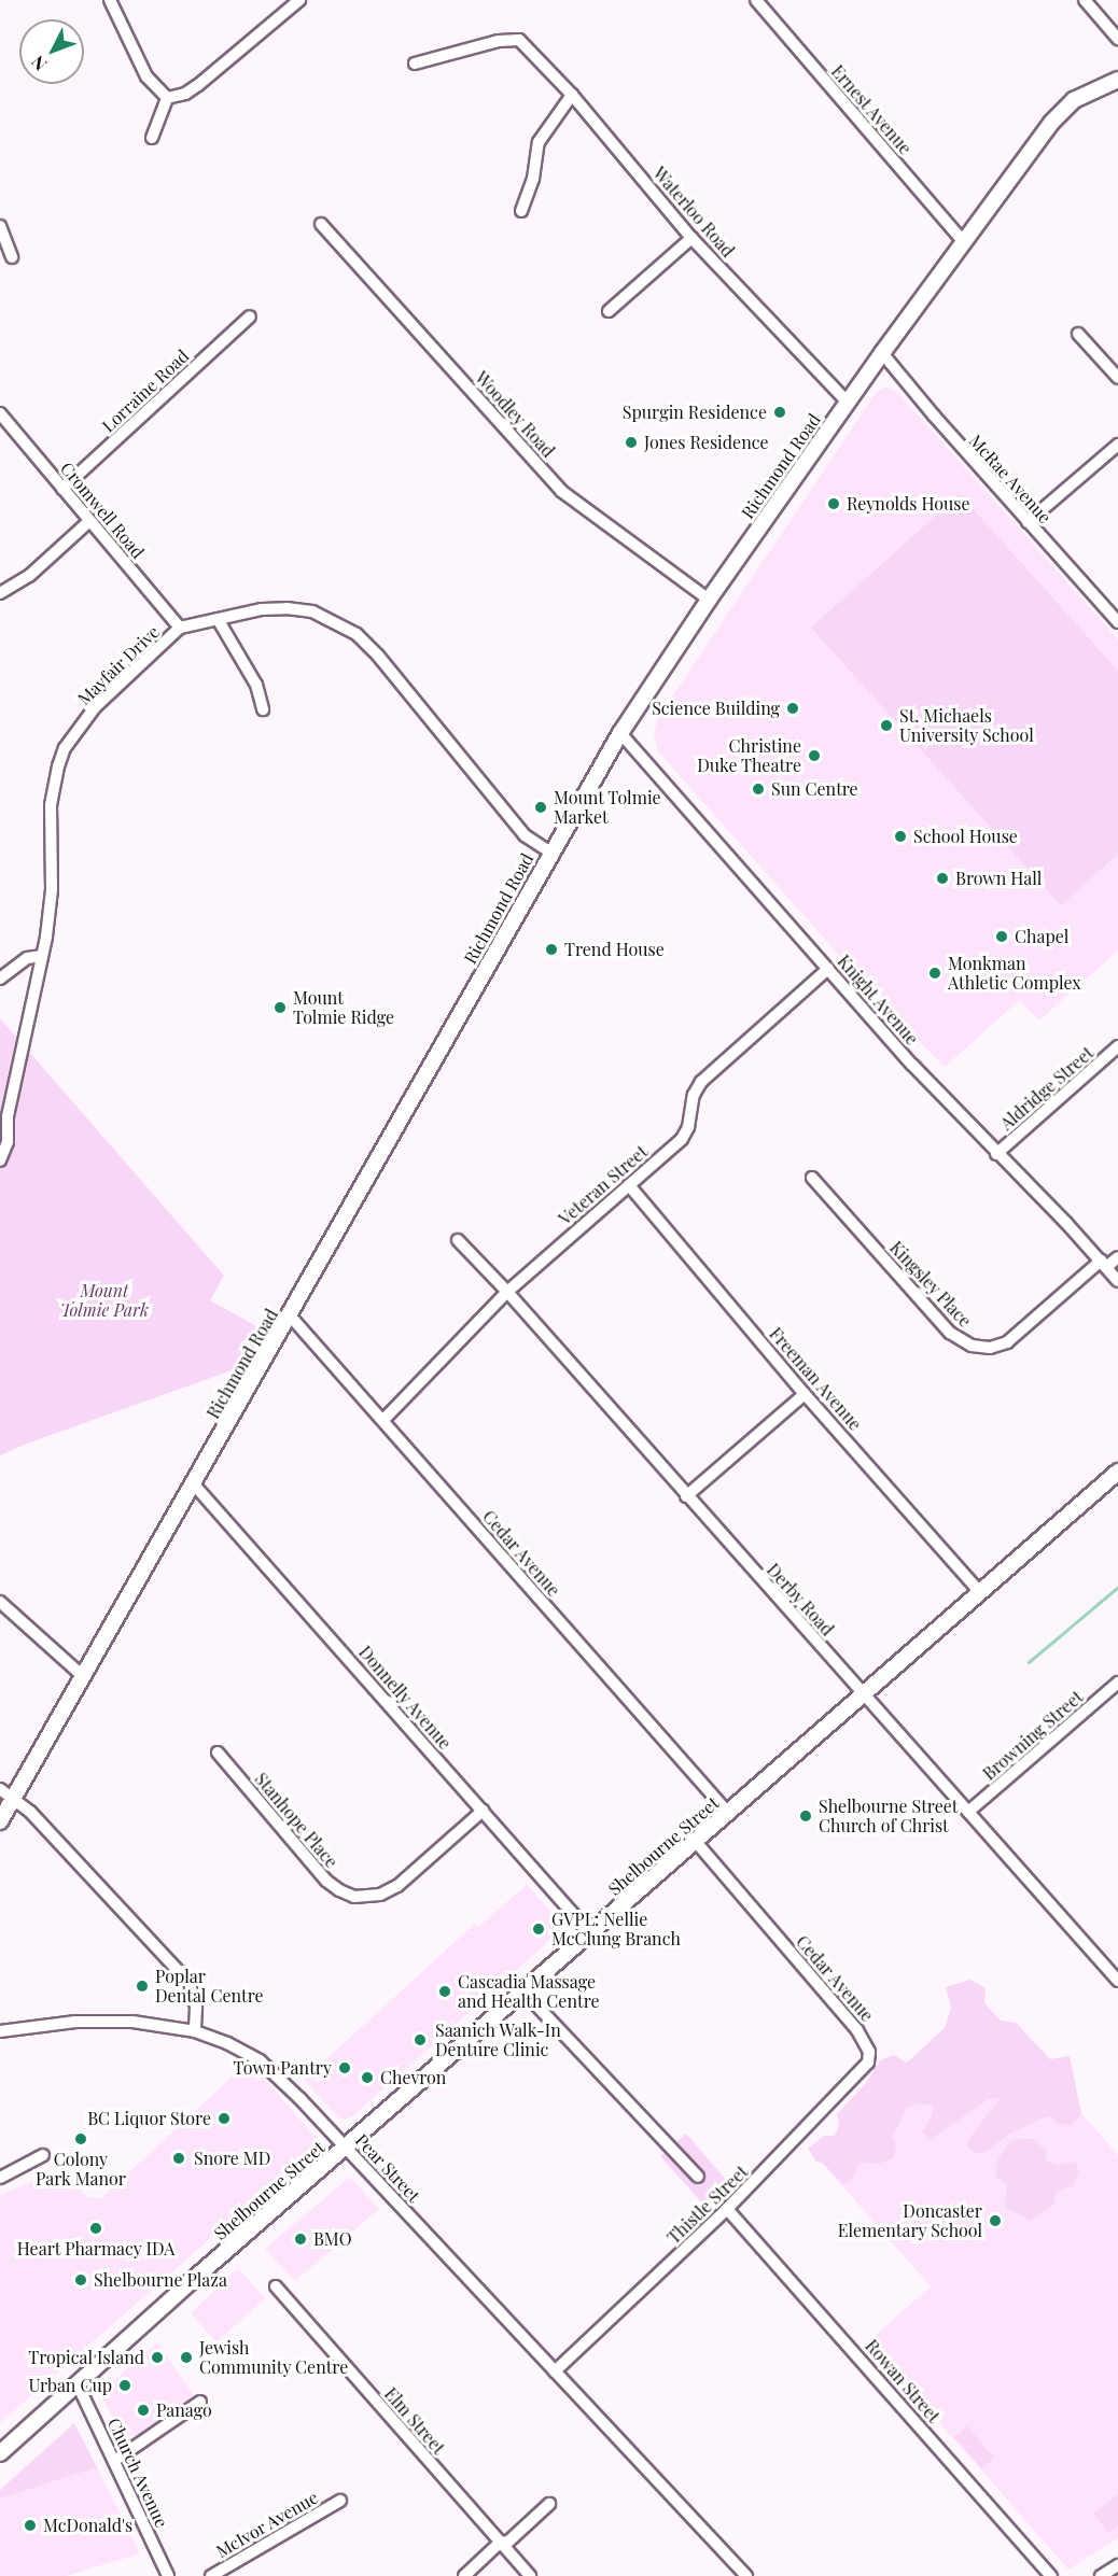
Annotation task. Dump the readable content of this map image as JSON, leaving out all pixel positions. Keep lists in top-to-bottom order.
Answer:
{
  "streets": {
    "main road": ["Richmond Road", "Shelbourne Street"],
    "street": [
      "Ernest Avenue",
      "Waterloo Road",
      "Lorraine Road",
      "Woodley Road",
      "McRae Avenue",
      "Cromwell Road",
      "Mayfair Drive",
      "Knight Avenue",
      "Aldridge Street",
      "Veteran Street",
      "Kingsley Place",
      "Freeman Avenue",
      "Cedar Avenue",
      "Derby Road",
      "Donnelly Avenue",
      "Browning Street",
      "Stanhope Place",
      "Pear Street",
      "Thistle Street",
      "Rowan Street",
      "Elm Street",
      "Church Avenue",
      "McIvor Avenue"
    ]
  },
  "crossings": [
    ["Ernest Avenue", "Richmond Road"],
    ["Waterloo Road", "Richmond Road"],
    ["Lorraine Road", "Cromwell Road"],
    ["Woodley Road", "Richmond Road"],
    ["Richmond Road", "McRae Avenue"],
    ["Richmond Road", "Mayfair Drive"],
    ["Richmond Road", "Knight Avenue"],
    ["Richmond Road", "Cedar Avenue"],
    ["Richmond Road", "Donnelly Avenue"],
    ["Cromwell Road", "Mayfair Drive"],
    ["Knight Avenue", "Aldridge Street"],
    ["Knight Avenue", "Veteran Street"],
    ["Knight Avenue", "Kingsley Place"],
    ["Veteran Street", "Freeman Avenue"],
    ["Veteran Street", "Cedar Avenue"],
    ["Veteran Street", "Derby Road"],
    ["Freeman Avenue", "Shelbourne Street"],
    ["Cedar Avenue", "Shelbourne Street"],
    ["Cedar Avenue", "Thistle Street"],
    ["Derby Road", "Browning Street"],
    ["Derby Road", "Shelbourne Street"],
    ["Donnelly Avenue", "Stanhope Place"],
    ["Donnelly Avenue", "Shelbourne Street"],
    ["Shelbourne Street", "Pear Street"],
    ["Shelbourne Street", "Church Avenue"],
    ["Pear Street", "Thistle Street"],
    ["Thistle Street", "Rowan Street"]
  ],
  "parks": ["Mount Tolmie Park"],
  "places": [
    "Spurgin Residence",
    "Jones Residence",
    "Reynolds House",
    "Science Building",
    "St. Michaels University School",
    "Christine Duke Theatre",
    "Sun Centre",
    "Mount Tolmie Market",
    "School House",
    "Brown Hall",
    "Chapel",
    "Trend House",
    "Monkman Athletic Complex",
    "Mount Tolmie Ridge",
    "Shelbourne Street Church of Christ",
    "GVPL: Nellie McClung Branch",
    "Poplar Dental Centre",
    "Cascadia Massage and Health Centre",
    "Saanich Walk-In Denture Clinic",
    "Town Pantry",
    "Chevron",
    "BC Liquor Store",
    "Colony Park Manor",
    "Snore MD",
    "Doncaster Elementary School",
    "Heart Pharmacy IDA",
    "BMO",
    "Shelbourne Plaza",
    "Tropical Island",
    "Jewish Community Centre",
    "Urban Cup",
    "Panago",
    "McDonald's"
  ],
  "north": "bottom left"
}
